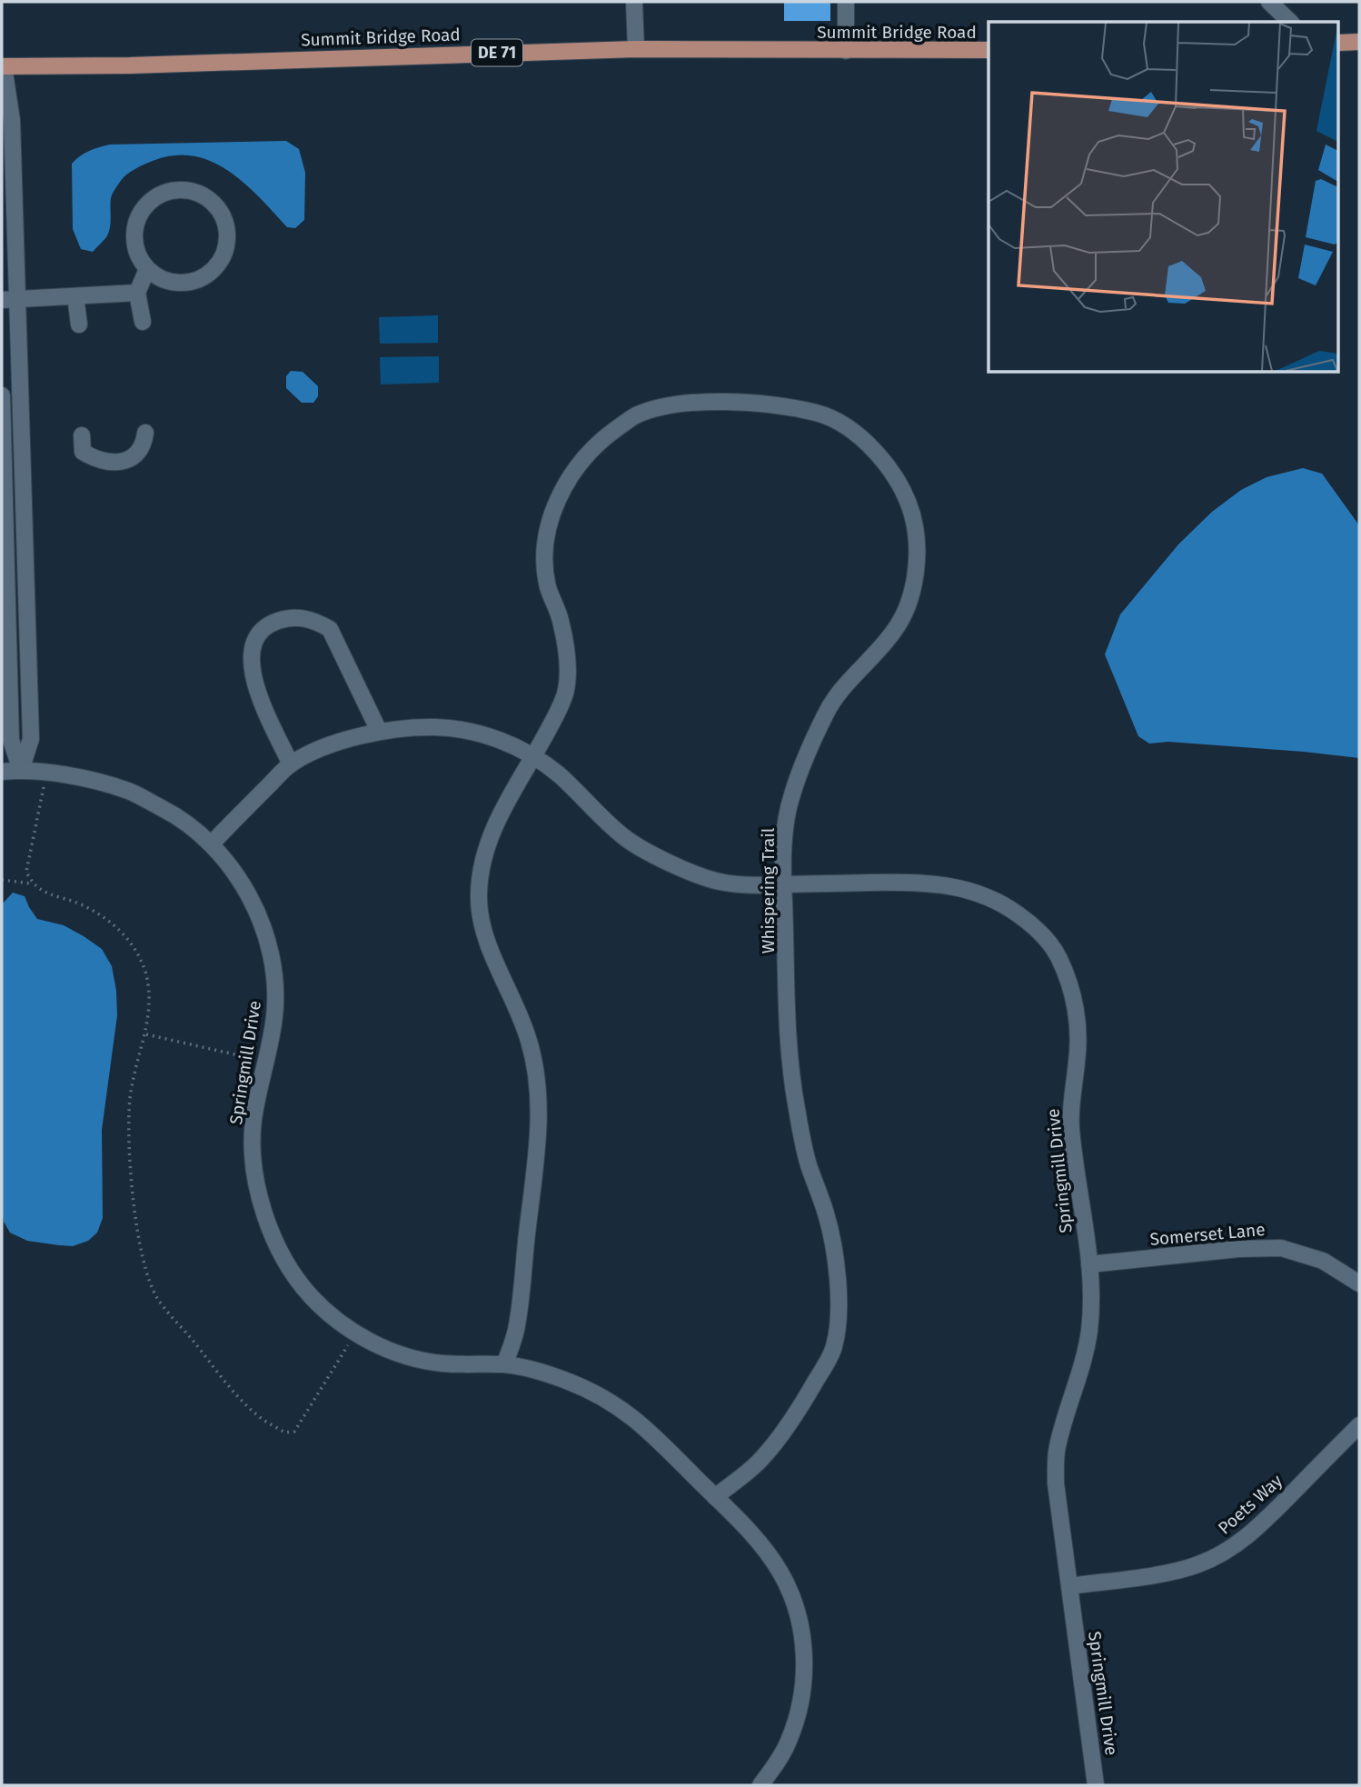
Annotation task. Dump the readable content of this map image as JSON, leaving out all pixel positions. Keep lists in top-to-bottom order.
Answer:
{
  "streets": {
    "main road": ["Summit Bridge Road", "DE 71"],
    "street": [
      "Whispering Trail",
      "Springmill Drive",
      "Somerset Lane",
      "Poets Way"
    ]
  },
  "crossings": [
    ["Whispering Trail", "Springmill Drive"],
    ["Springmill Drive", "Somerset Lane"],
    ["Springmill Drive", "Poets Way"]
  ]
}
